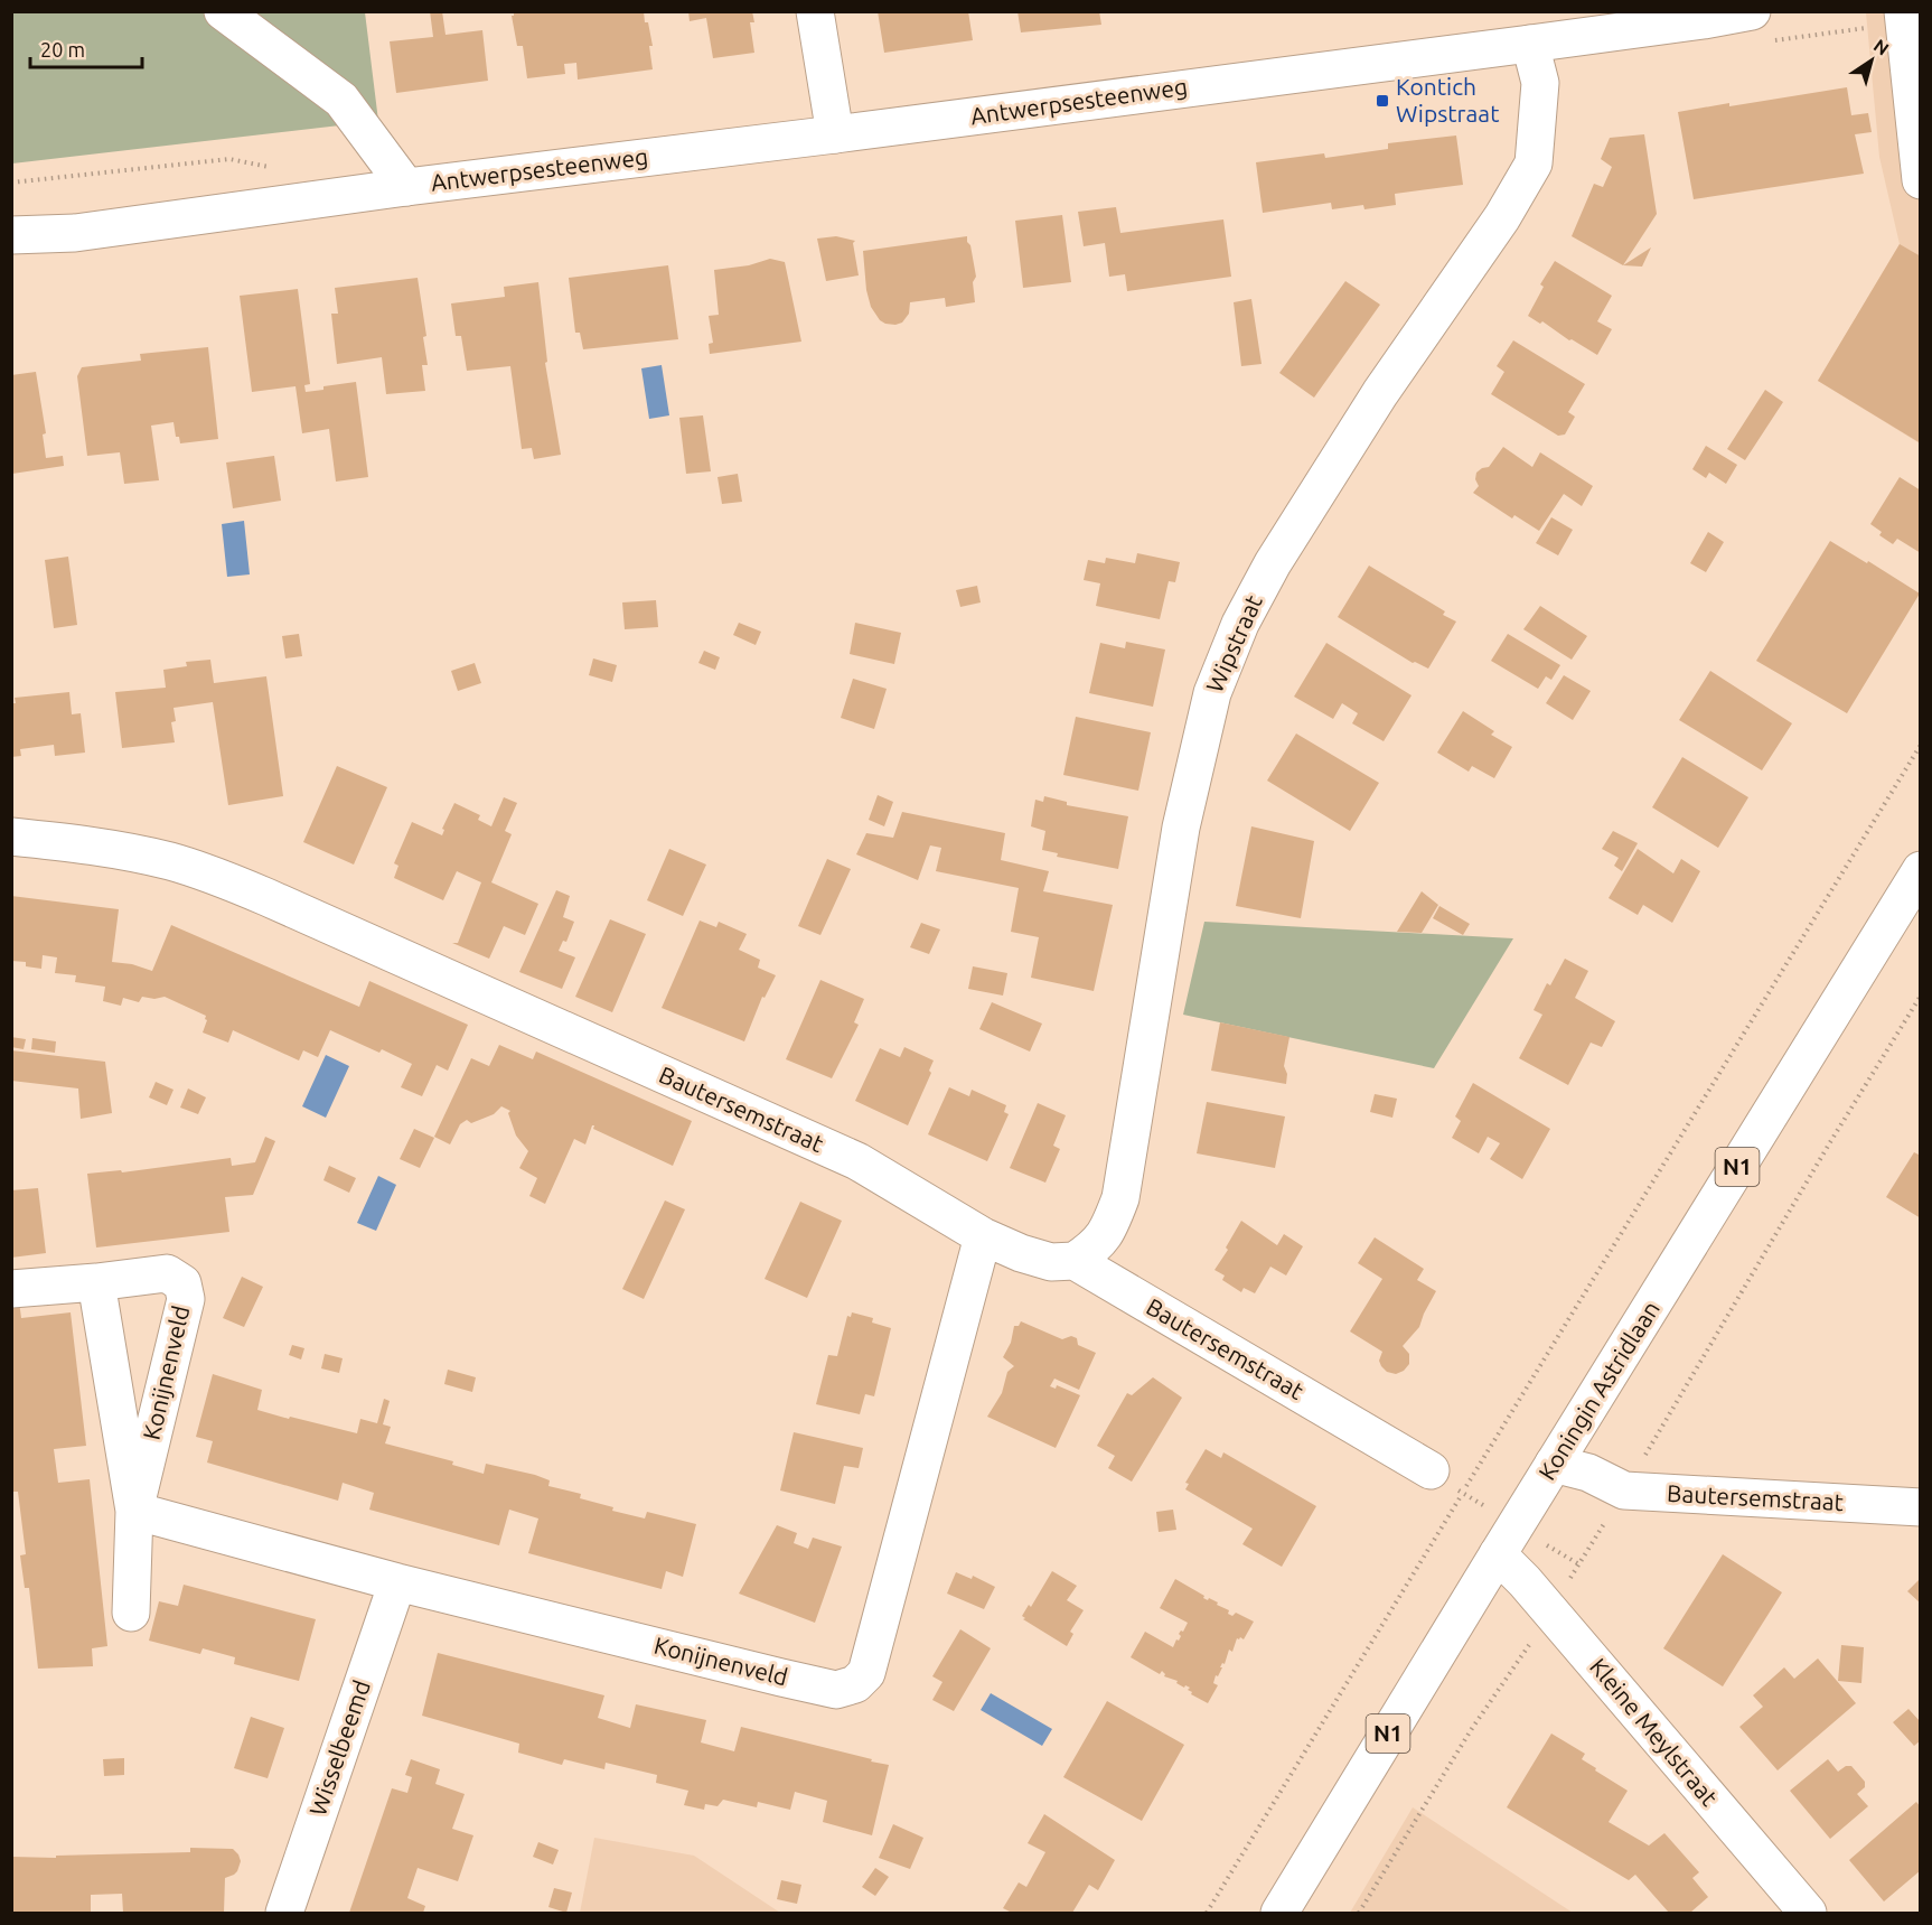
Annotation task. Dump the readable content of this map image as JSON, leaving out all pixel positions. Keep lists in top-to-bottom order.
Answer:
{
  "streets": {
    "street": [
      "Antwerpsesteenweg",
      "Wipstraat",
      "Bautersemstraat",
      "N1",
      "Konijnenveld",
      "Koningin Astridlaan",
      "Kleine Meylstraat",
      "Wisselbeemd"
    ]
  },
  "crossings": [
    ["Antwerpsesteenweg", "Wipstraat"],
    ["Wipstraat", "Bautersemstraat"],
    ["Bautersemstraat", "Konijnenveld"],
    ["Bautersemstraat", "Koningin Astridlaan"],
    ["Konijnenveld", "Wisselbeemd"],
    ["Koningin Astridlaan", "Kleine Meylstraat"]
  ],
  "places": {
    "transit": ["Kontich Wipstraat"]
  },
  "scale_bar": "20 m",
  "north": "top right"
}
